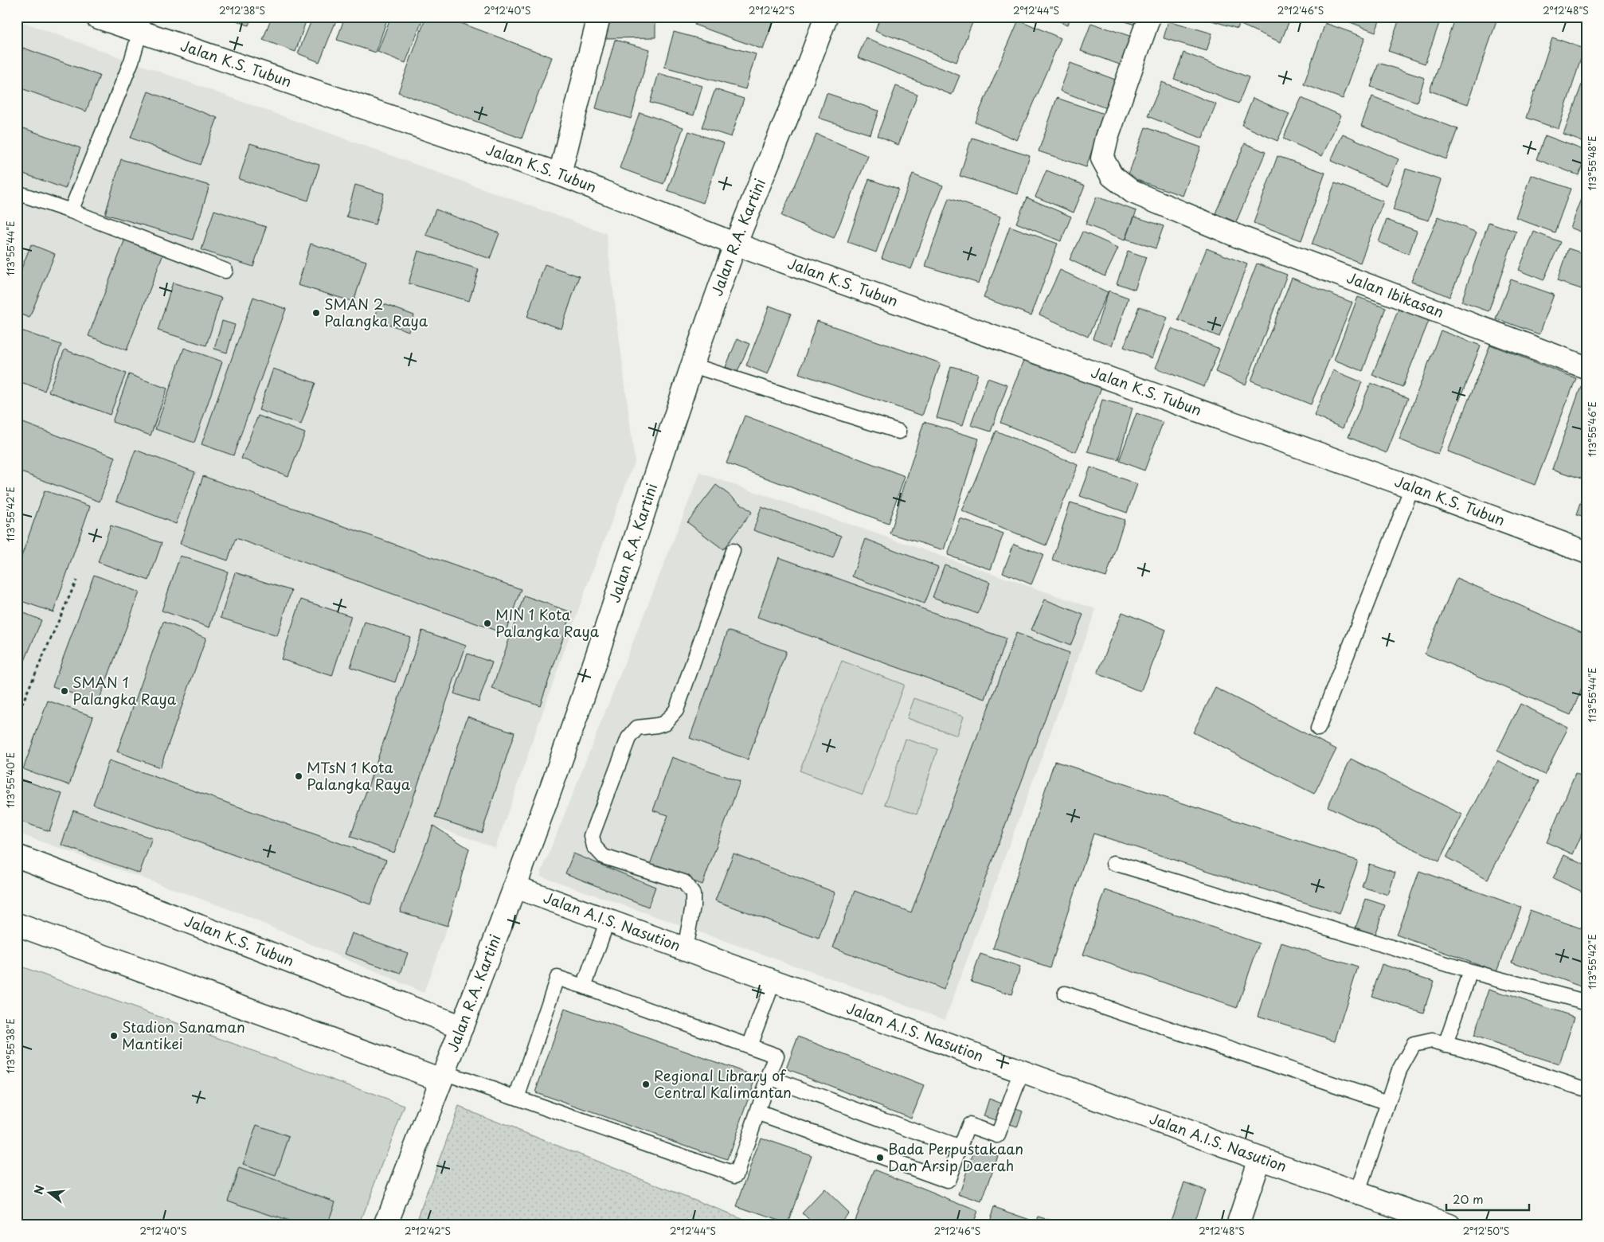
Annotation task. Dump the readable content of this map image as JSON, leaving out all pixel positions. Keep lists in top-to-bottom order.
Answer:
{
  "streets": {
    "street": [
      "Jalan K.S. Tubun",
      "Jalan R.A. Kartini",
      "Jalan Ibikasan",
      "Jalan A.I.S. Nasution"
    ]
  },
  "crossings": [
    ["Jalan K.S. Tubun", "Jalan R.A. Kartini"],
    ["Jalan R.A. Kartini", "Jalan A.I.S. Nasution"]
  ],
  "places": [
    "SMAN 2 Palangka Raya",
    "MIN 1 Kota Palangka Raya",
    "SMAN 1 Palangka Raya",
    "MTsN 1 Kota Palangka Raya",
    "Stadion Sanaman Mantikei",
    "Regional Library of Central Kalimantan",
    "Bada Perpustakaan Dan Arsip Daerah"
  ],
  "scale_bar": "20 m",
  "north": "left",
  "coordinates": [
    "2°12'38\"S",
    "2°12'40\"S",
    "2°12'42\"S",
    "2°12'44\"S",
    "2°12'46\"S",
    "2°12'48\"S",
    "113°55'48\"E",
    "113°55'44\"E",
    "113°55'46\"E",
    "113°55'42\"E",
    "113°55'40\"E",
    "113°55'38\"E",
    "2°12'50\"S"
  ]
}
